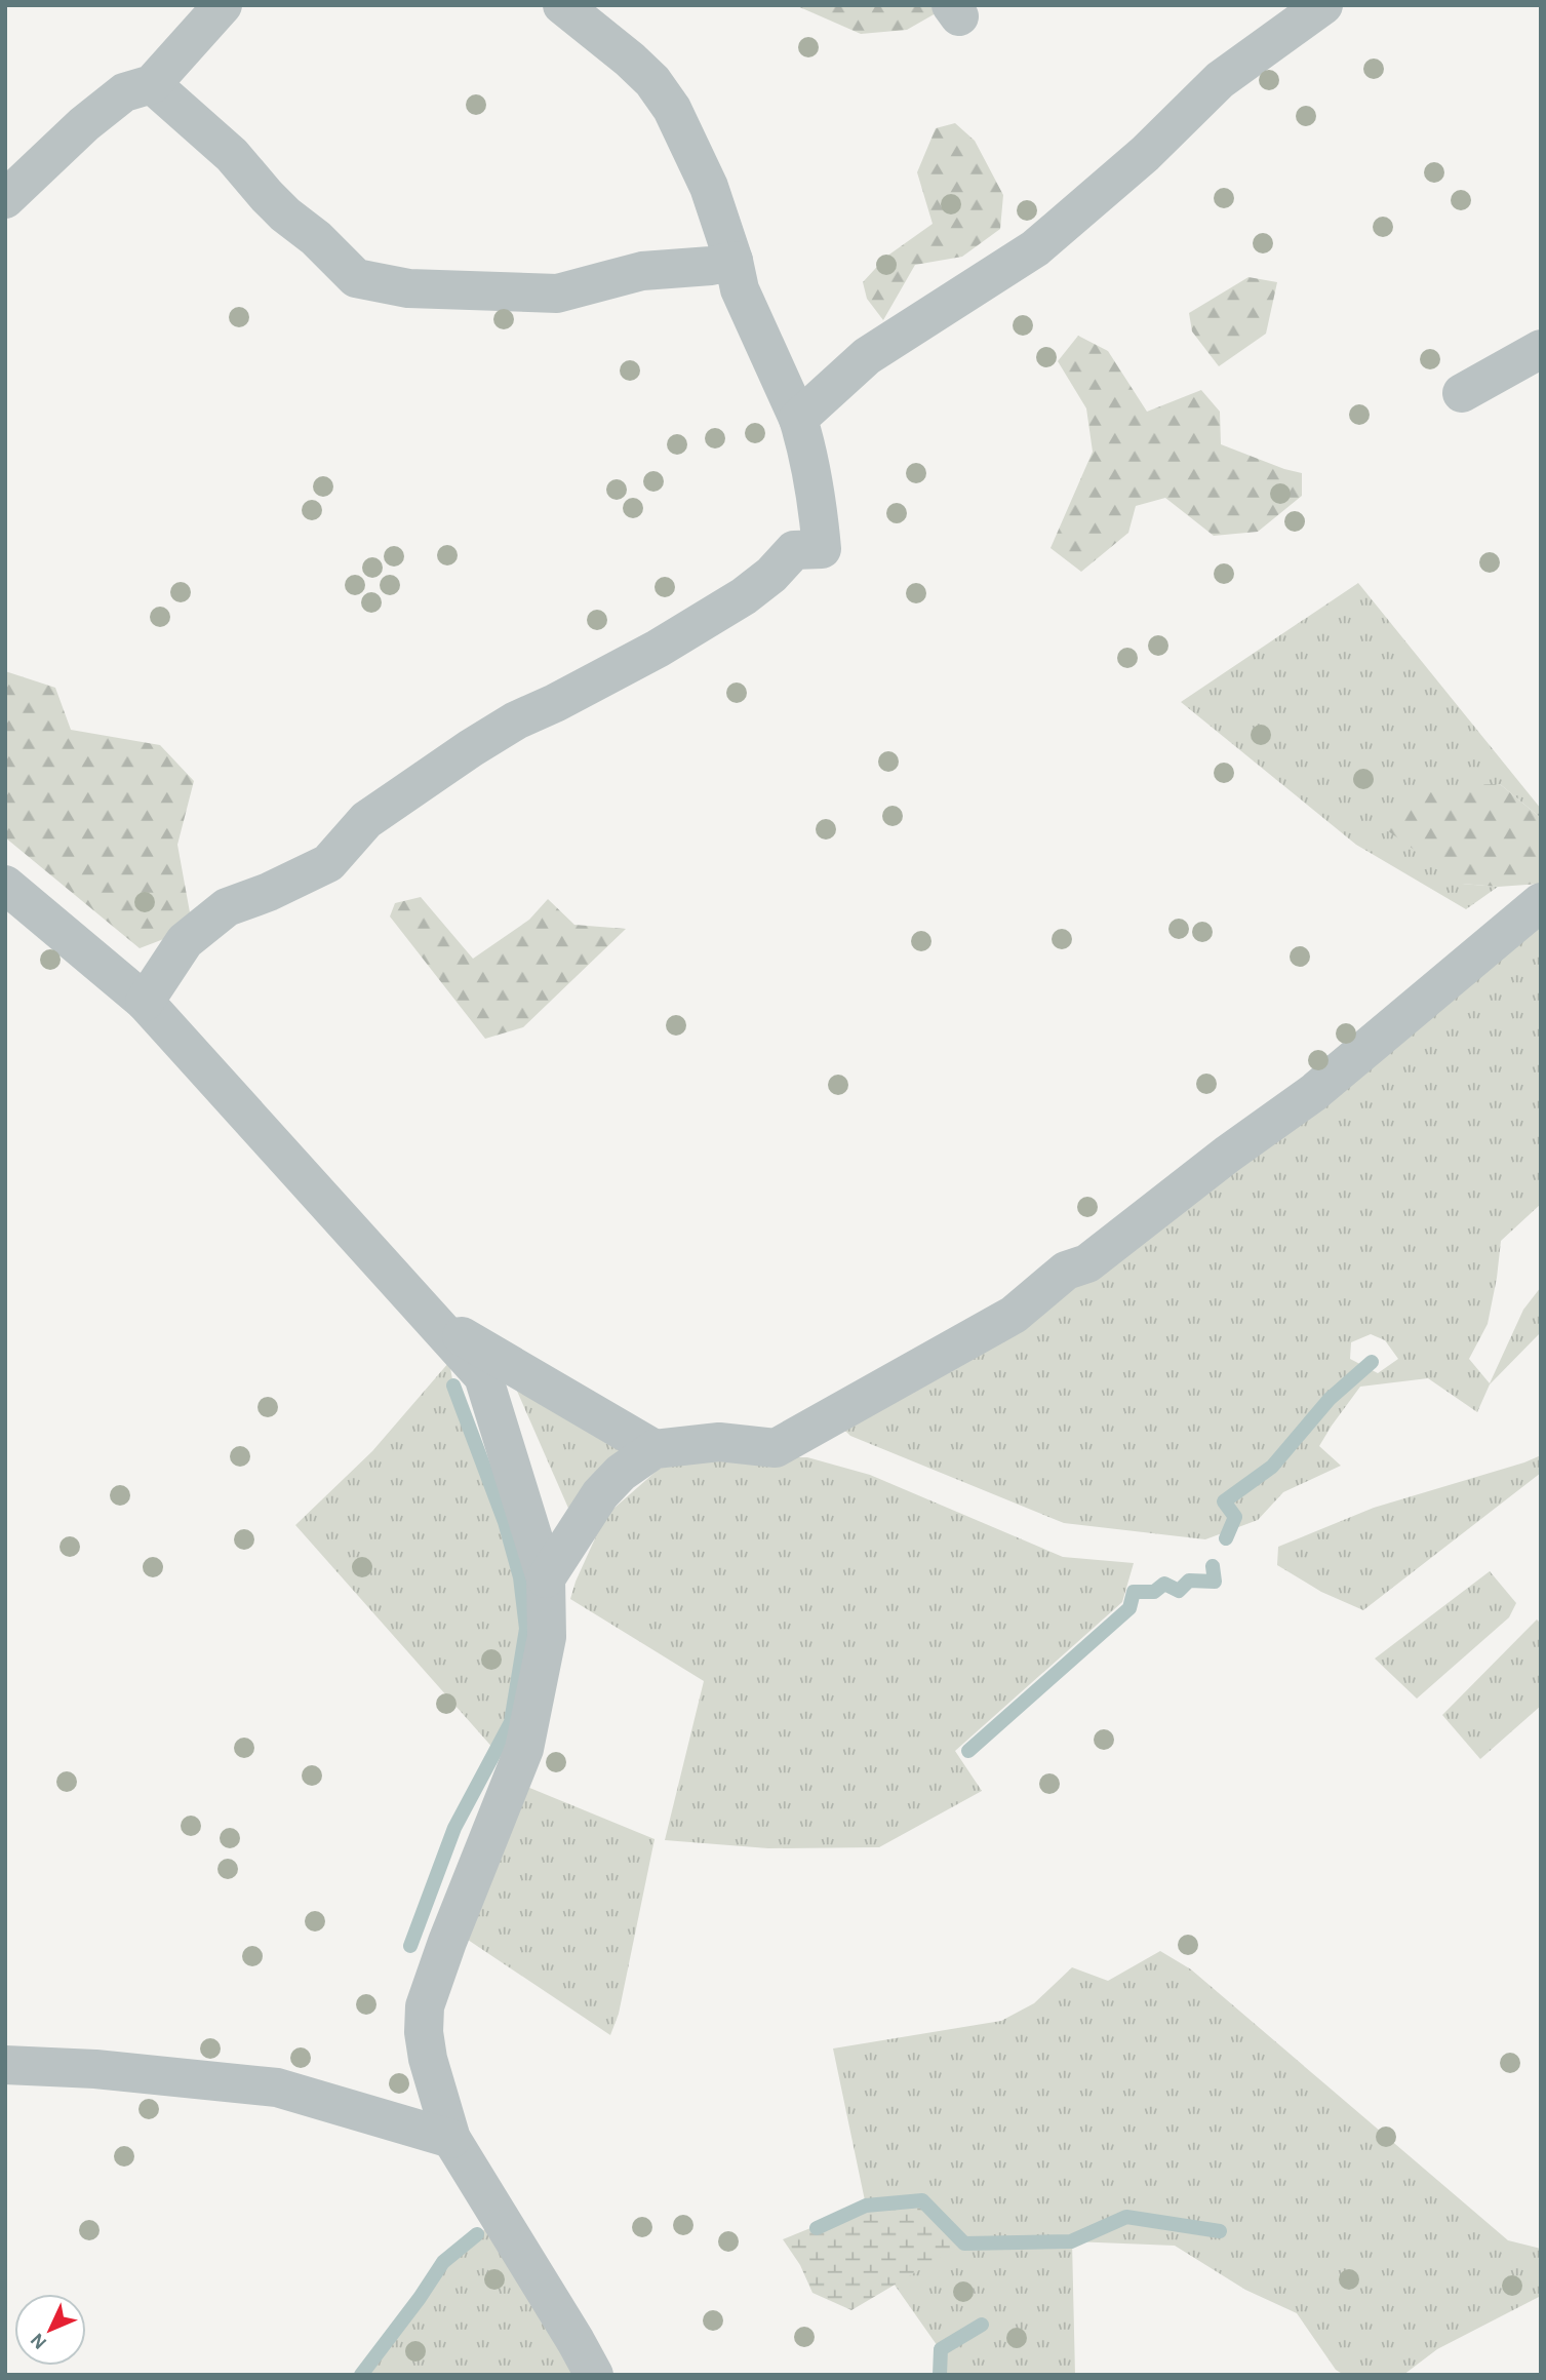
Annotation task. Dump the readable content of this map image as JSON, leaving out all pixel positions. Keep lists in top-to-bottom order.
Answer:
{
  "north": "bottom left"
}
